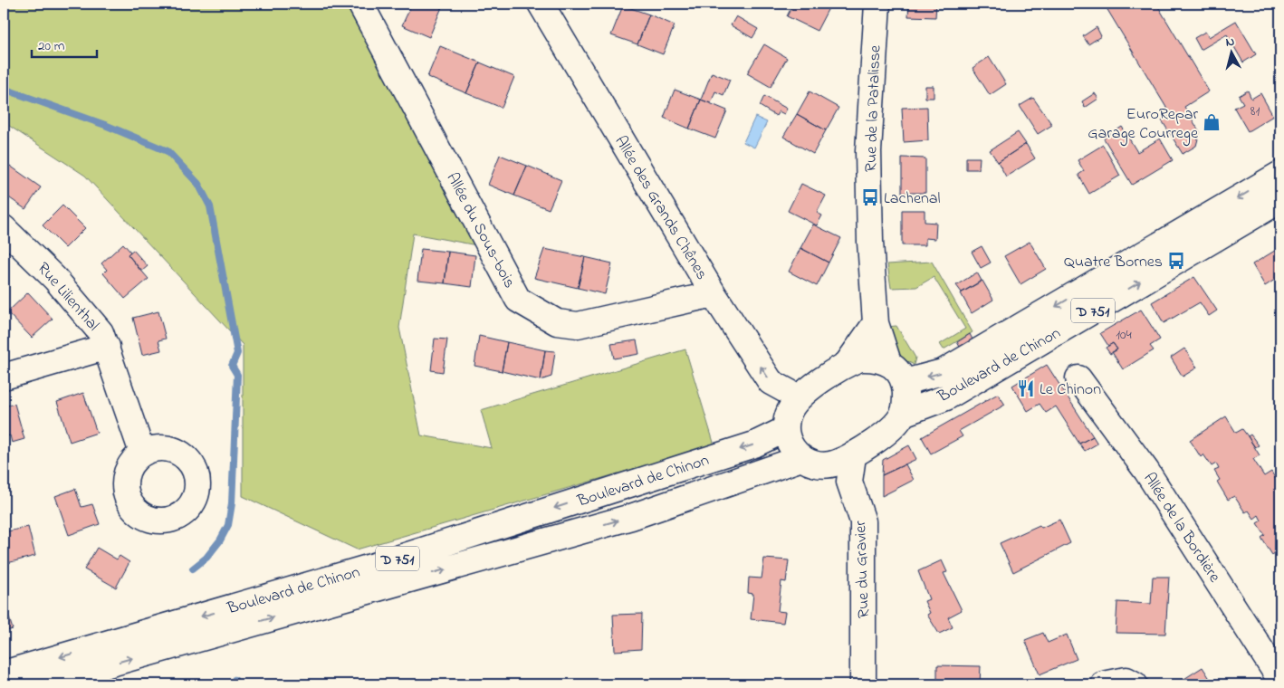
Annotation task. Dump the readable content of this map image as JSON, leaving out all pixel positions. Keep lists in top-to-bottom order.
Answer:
{
  "streets": {
    "main road": [
      "Rue de la Patalisse",
      "Allée des Grands Chênes",
      "Allée du Sous-bois",
      "Rue Lilienthal",
      "D 751",
      "Boulevard de Chinon",
      "Allée de la Bordière",
      "Rue du Gravier"
    ]
  },
  "crossings": [
    ["Rue de la Patalisse", "Allée des Grands Chênes"],
    ["Rue de la Patalisse", "Boulevard de Chinon"],
    ["Rue de la Patalisse", "Rue du Gravier"],
    ["Allée des Grands Chênes", "Allée du Sous-bois"],
    ["Allée des Grands Chênes", "Boulevard de Chinon"],
    ["Allée des Grands Chênes", "Rue du Gravier"],
    ["Boulevard de Chinon", "Rue du Gravier"]
  ],
  "places": {
    "shop": ["EuroRepar Garage Courrege"],
    "bus stop": ["Lachenal", "Quatre Bornes"],
    "restaurant": ["Le Chinon"]
  },
  "house_numbers": ["81", "104"],
  "scale_bar": "20 m",
  "north": "top"
}
